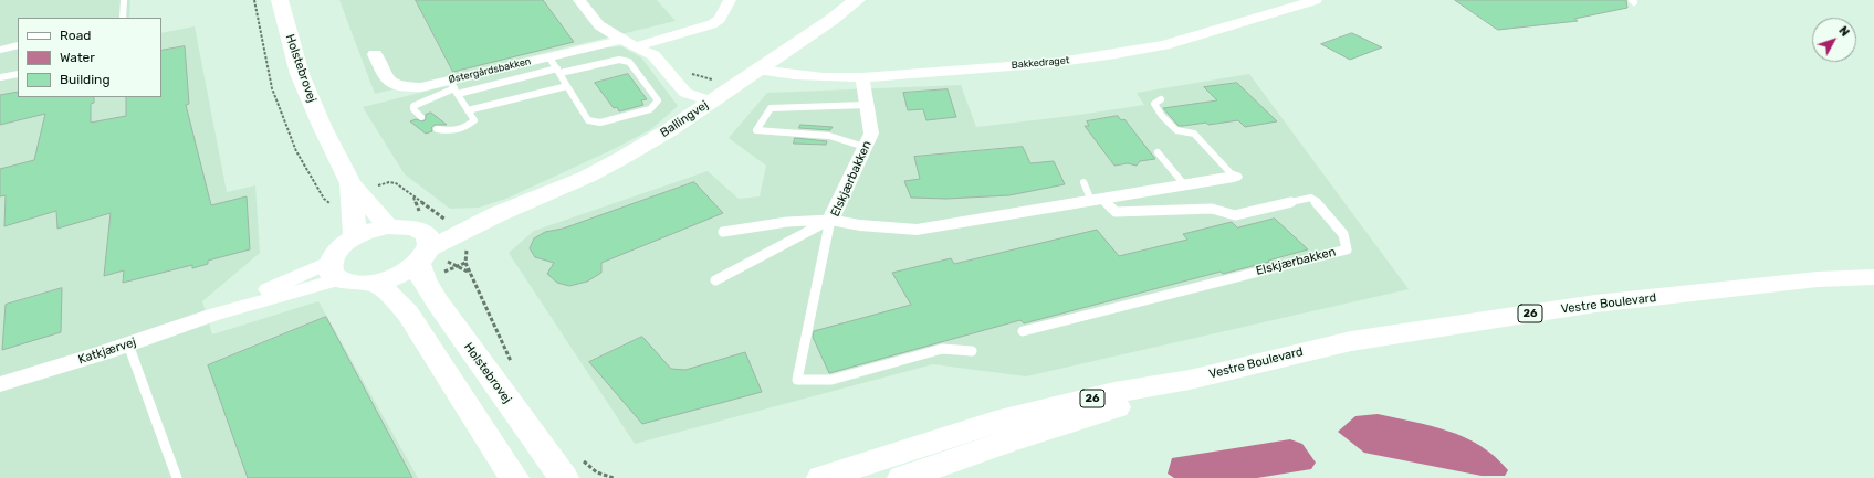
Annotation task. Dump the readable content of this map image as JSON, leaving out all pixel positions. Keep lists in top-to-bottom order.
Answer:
{
  "streets": {
    "main road": [
      "Holstebrovej",
      "Ballingvej",
      "Vestre Boulevard",
      "26"
    ],
    "street": [
      "Bakkedraget",
      "Østergårdsbakken",
      "Elskjærbakken",
      "Katkjærvej"
    ]
  },
  "crossings": [
    ["Bakkedraget", "Ballingvej"],
    ["Bakkedraget", "Elskjærbakken"],
    ["Holstebrovej", "Ballingvej"],
    ["Ballingvej", "Katkjærvej"]
  ],
  "legend": ["Road", "Water", "Building"],
  "north": "top right"
}
